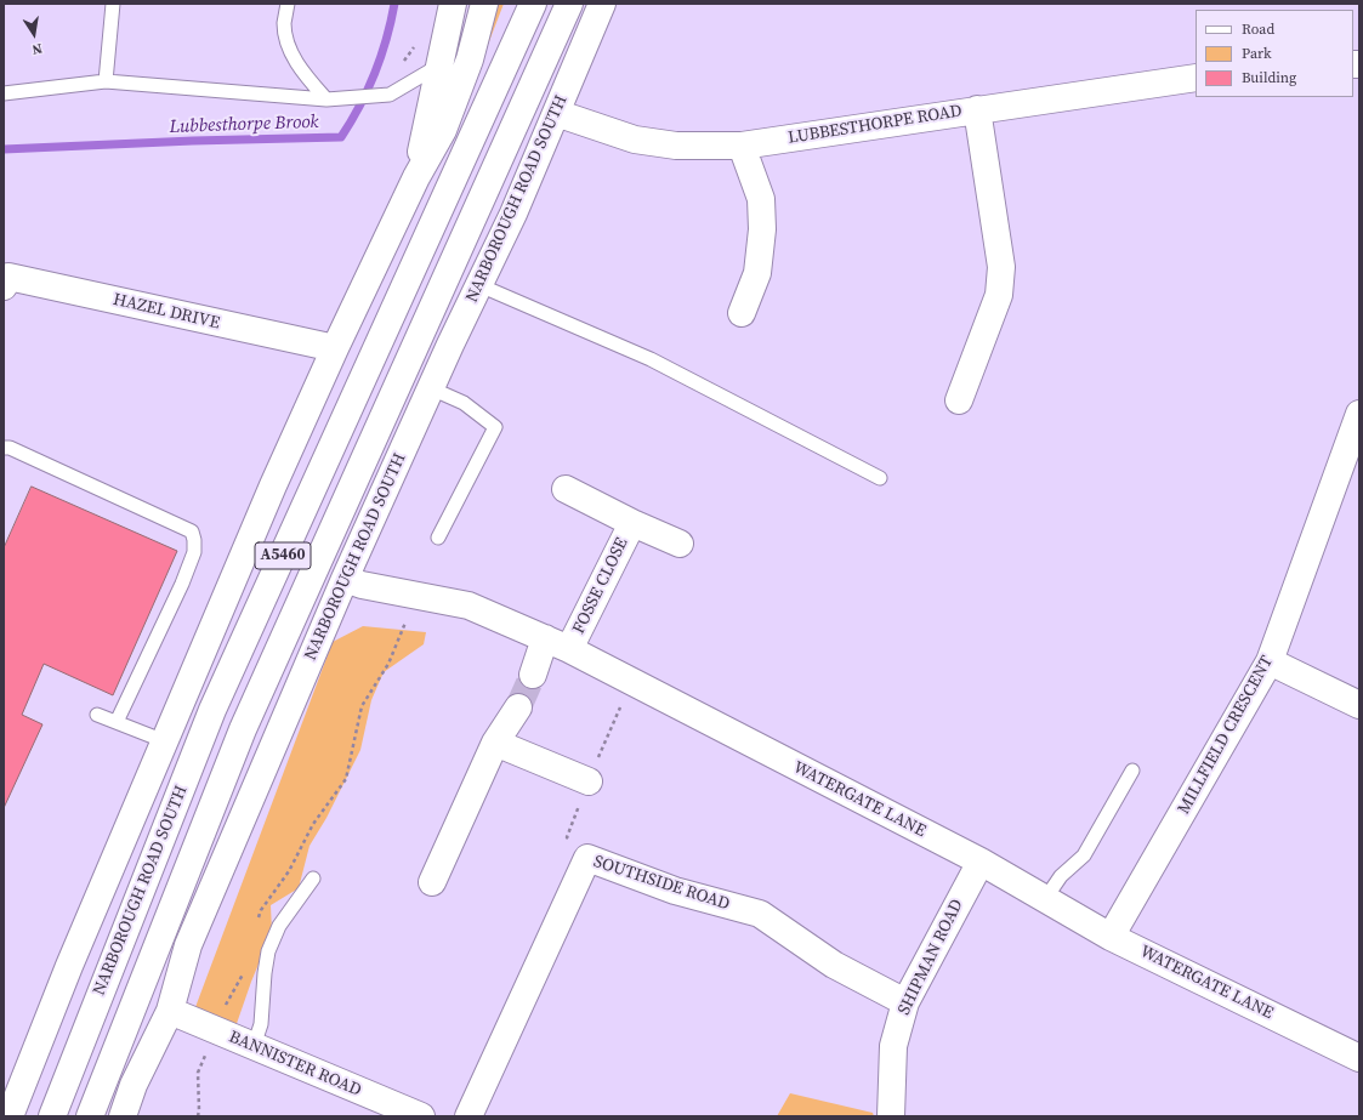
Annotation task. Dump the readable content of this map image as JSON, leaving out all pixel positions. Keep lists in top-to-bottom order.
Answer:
{
  "streets": {
    "street": [
      "LUBBESTHORPE ROAD",
      "NARBOROUGH ROAD SOUTH",
      "HAZEL DRIVE",
      "A5460",
      "FOSSE CLOSE",
      "MILLFIELD CRESCENT",
      "WATERGATE LANE",
      "SOUTHSIDE ROAD",
      "SHIPMAN ROAD",
      "BANNISTER ROAD"
    ]
  },
  "crossings": [
    ["LUBBESTHORPE ROAD", "NARBOROUGH ROAD SOUTH"],
    ["NARBOROUGH ROAD SOUTH", "HAZEL DRIVE"],
    ["NARBOROUGH ROAD SOUTH", "WATERGATE LANE"],
    ["NARBOROUGH ROAD SOUTH", "BANNISTER ROAD"],
    ["FOSSE CLOSE", "WATERGATE LANE"],
    ["MILLFIELD CRESCENT", "WATERGATE LANE"],
    ["WATERGATE LANE", "SHIPMAN ROAD"],
    ["SOUTHSIDE ROAD", "SHIPMAN ROAD"]
  ],
  "water": ["Lubbesthorpe Brook"],
  "legend": ["Road", "Park", "Building"],
  "north": "bottom"
}
